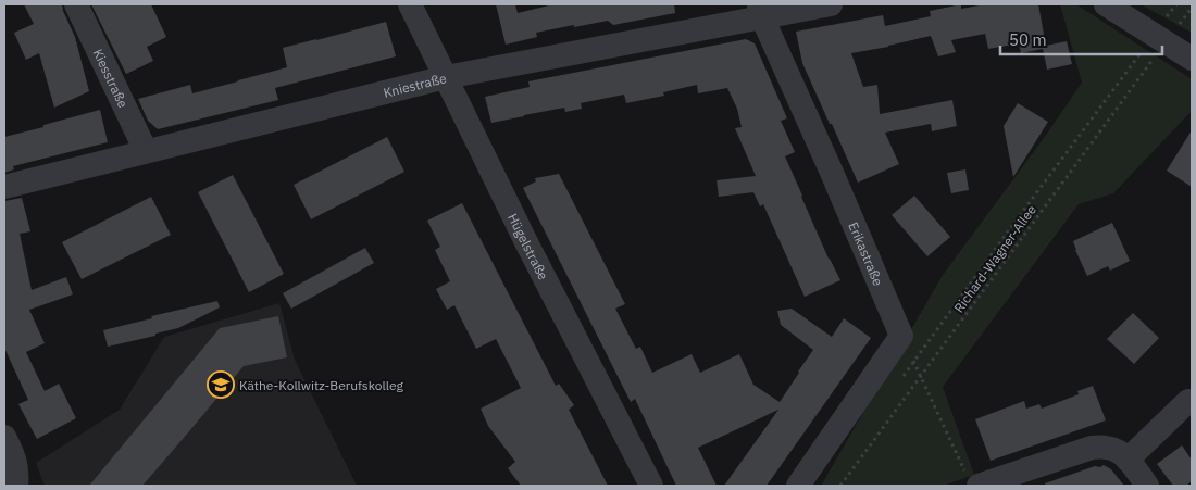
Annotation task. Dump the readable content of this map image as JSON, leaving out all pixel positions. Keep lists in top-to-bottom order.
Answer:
{
  "streets": {
    "street": [
      "Kiesstraße",
      "Kniestraße",
      "Hügelstraße",
      "Erikastraße"
    ],
    "path": ["Richard-Wagner-Allee"]
  },
  "crossings": [
    ["Kiesstraße", "Kniestraße"],
    ["Kniestraße", "Hügelstraße"],
    ["Kniestraße", "Erikastraße"]
  ],
  "places": {
    "school or university": ["Käthe-Kollwitz-Berufskolleg"]
  },
  "scale_bar": "50 m"
}
